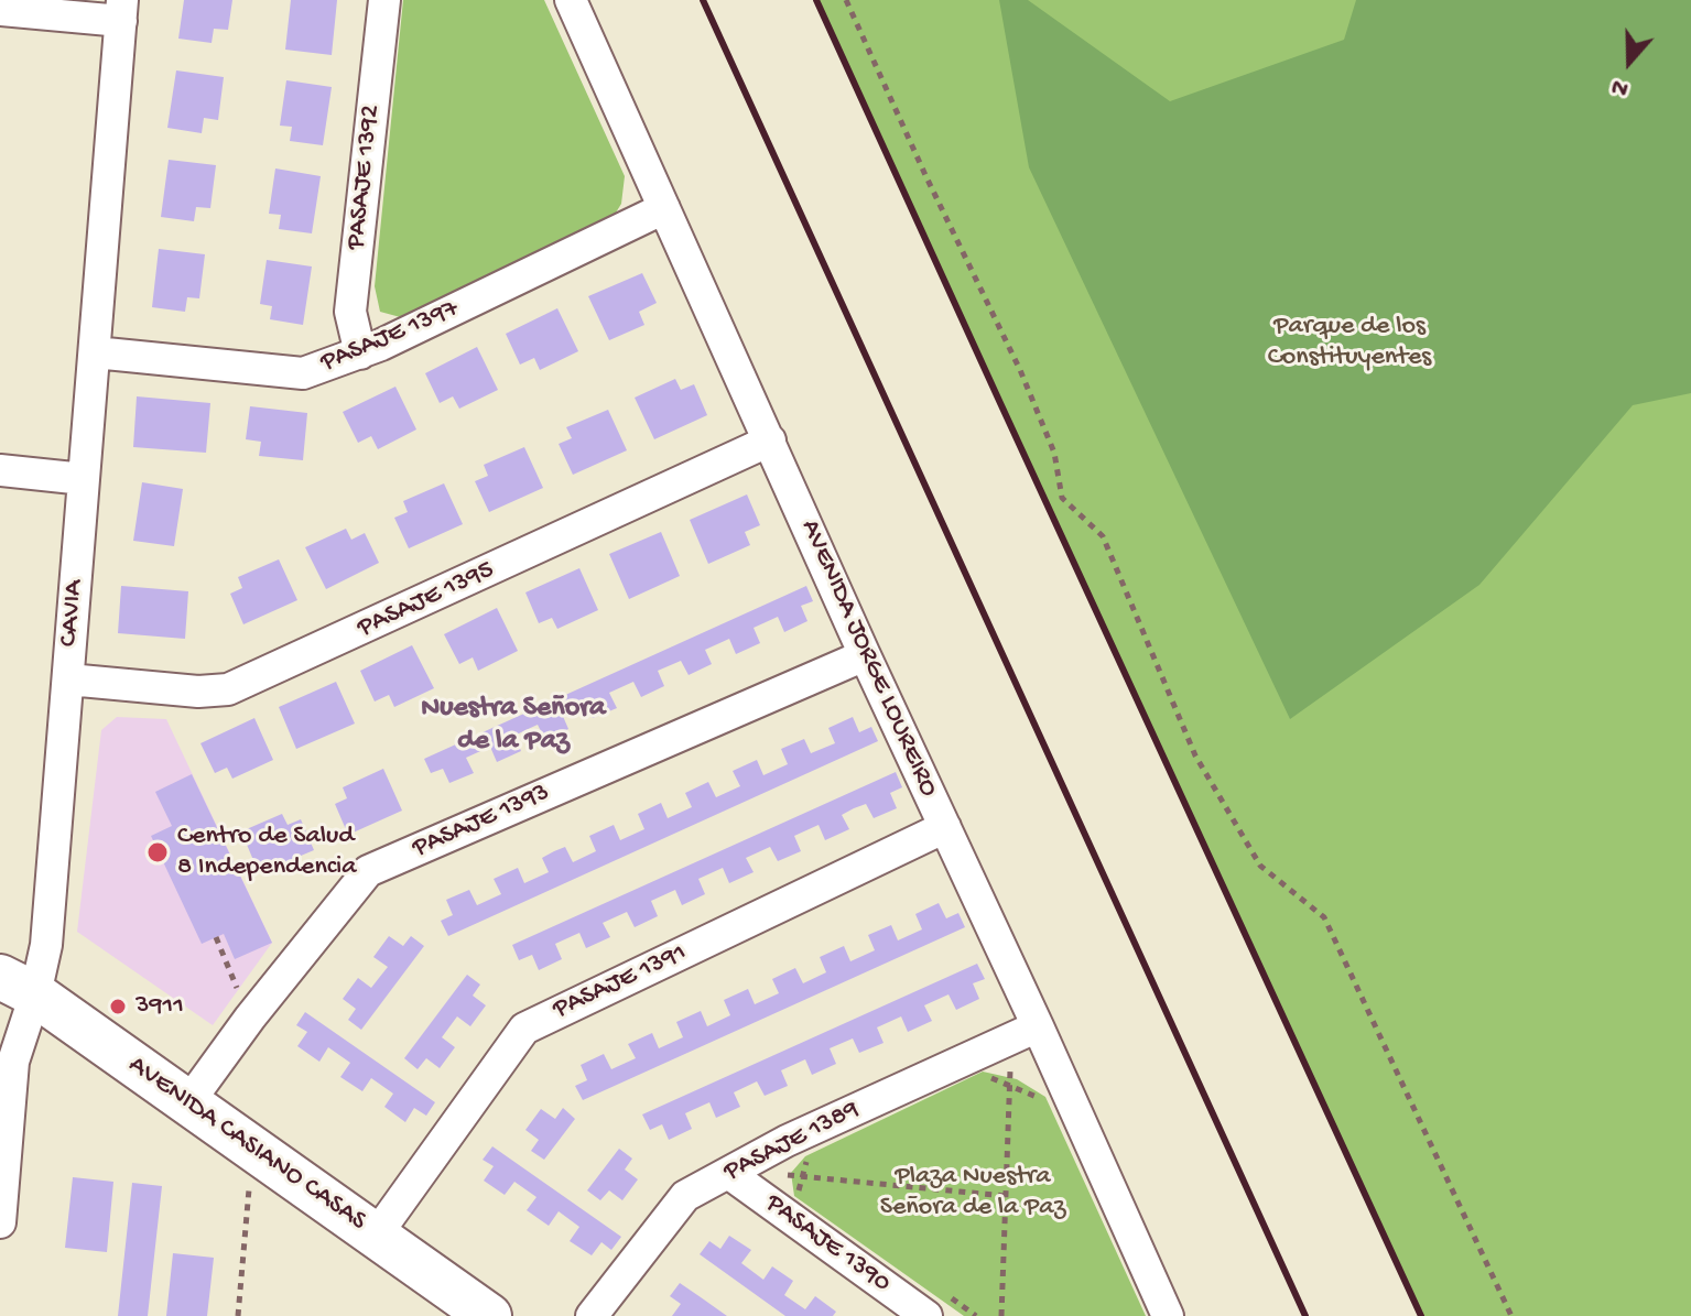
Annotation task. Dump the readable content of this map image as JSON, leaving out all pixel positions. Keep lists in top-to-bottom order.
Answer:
{
  "streets": {
    "main road": ["AVENIDA CASIANO CASAS"],
    "street": [
      "PASAJE 1392",
      "PASAJE 1397",
      "PASAJE 1395",
      "CAVIA",
      "AVENIDA JORGE LOUREIRO",
      "PASAJE 1393",
      "PASAJE 1391",
      "PASAJE 1389",
      "PASAJE 1390"
    ]
  },
  "crossings": [
    ["PASAJE 1392", "PASAJE 1397"],
    ["PASAJE 1397", "CAVIA"],
    ["PASAJE 1397", "AVENIDA JORGE LOUREIRO"],
    ["PASAJE 1395", "CAVIA"],
    ["PASAJE 1395", "AVENIDA JORGE LOUREIRO"],
    ["CAVIA", "AVENIDA CASIANO CASAS"],
    ["AVENIDA JORGE LOUREIRO", "PASAJE 1393"],
    ["AVENIDA JORGE LOUREIRO", "PASAJE 1391"],
    ["AVENIDA JORGE LOUREIRO", "PASAJE 1389"],
    ["PASAJE 1393", "AVENIDA CASIANO CASAS"],
    ["PASAJE 1391", "AVENIDA CASIANO CASAS"],
    ["PASAJE 1389", "PASAJE 1390"]
  ],
  "districts": ["Nuestra Señora de la Paz"],
  "parks": ["Parque de los Constituyentes", "Plaza Nuestra Señora de la Paz"],
  "places": ["Centro de Salud 8 Independencia", "3911"],
  "north": "bottom"
}
